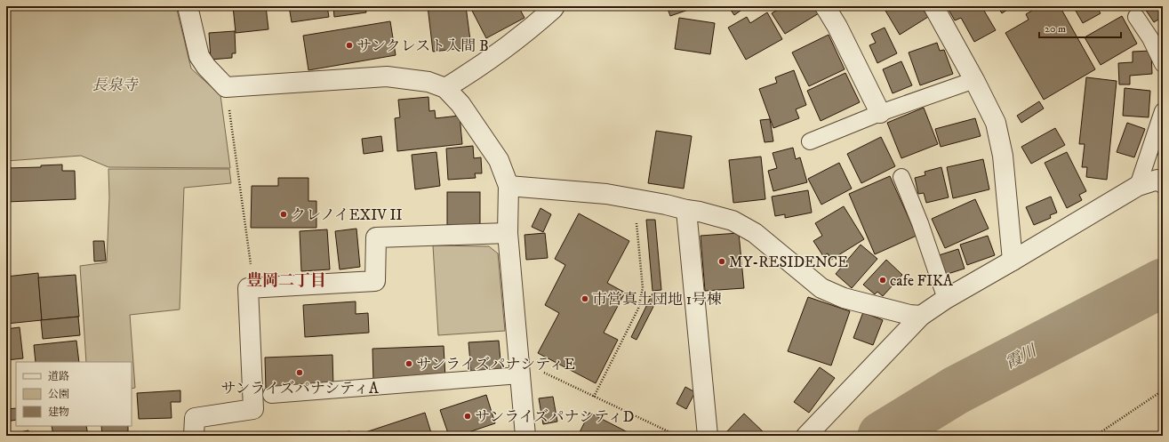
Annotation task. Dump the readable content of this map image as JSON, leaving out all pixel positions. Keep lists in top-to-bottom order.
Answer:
{
  "districts": ["豊岡二丁目"],
  "water": ["霞川"],
  "parks": ["長泉寺"],
  "places": [
    "サンクレスト入間 B",
    "クレノイEXIV II",
    "MY-RESIDENCE",
    "cafe FIKA",
    "市営真土団地 1号棟",
    "サンライズパナシティE",
    "サンライズパナシティA",
    "サンライズパナシティD"
  ],
  "legend": ["道路", "公園", "建物"],
  "scale_bar": "20 m"
}
